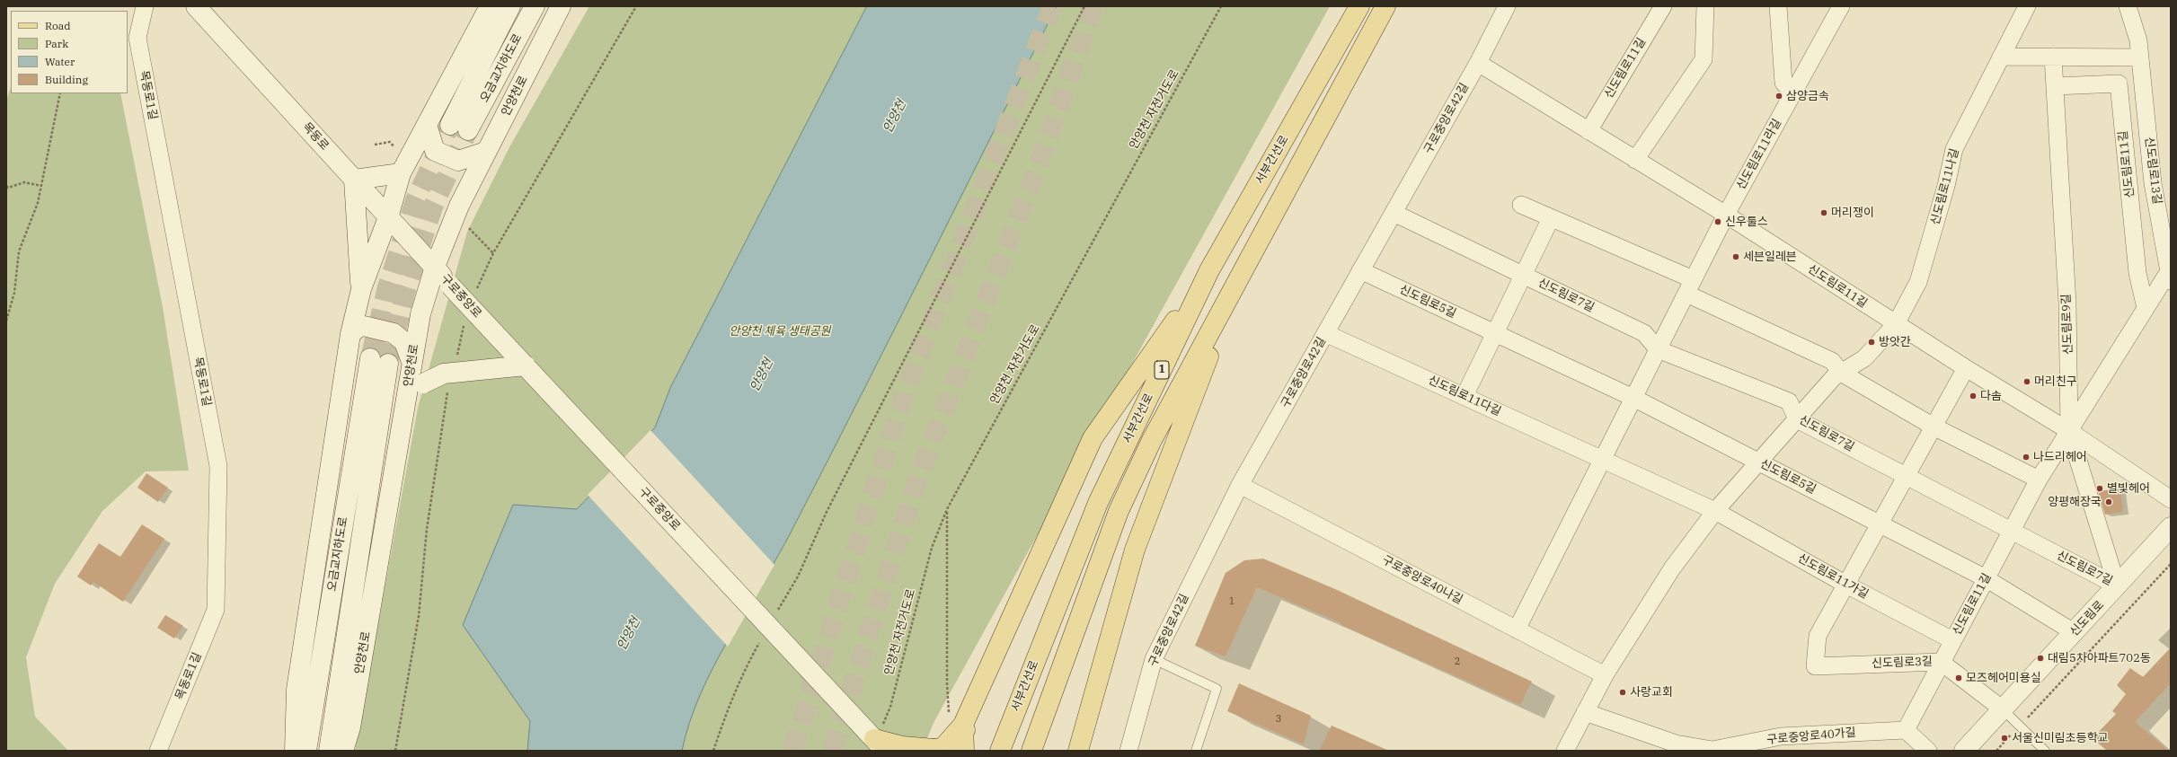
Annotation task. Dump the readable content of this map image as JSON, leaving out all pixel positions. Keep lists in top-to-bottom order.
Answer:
{
  "streets": {
    "main road": [
      "오금교지하도로",
      "안양천로",
      "목동로",
      "서부간선로",
      "구로중앙로",
      "1",
      "신도림로"
    ],
    "street": [
      "신도림로11길",
      "목동로1길",
      "구로중앙로42길",
      "신도림로11라길",
      "신도림로13길",
      "신도림로11나길",
      "신도림로7길",
      "신도림로5길",
      "신도림로9길",
      "신도림로11다길",
      "신도림로11가길",
      "구로중앙로40나길",
      "신도림로3길",
      "구로중앙로40가길"
    ],
    "path": ["안양천 자전거도로"]
  },
  "crossings": [
    ["신도림로11길", "구로중앙로42길"],
    ["신도림로11길", "신도림로11라길"],
    ["신도림로11길", "신도림로13길"],
    ["신도림로11길", "신도림로11나길"],
    ["신도림로11길", "신도림로7길"],
    ["신도림로11길", "신도림로5길"],
    ["신도림로11길", "신도림로9길"],
    ["신도림로11길", "신도림로11가길"],
    ["신도림로11길", "신도림로3길"],
    ["신도림로11길", "구로중앙로40가길"],
    ["안양천로", "목동로"],
    ["안양천로", "구로중앙로"],
    ["안양천 자전거도로", "구로중앙로"],
    ["구로중앙로42길", "신도림로7길"],
    ["구로중앙로42길", "신도림로5길"],
    ["구로중앙로42길", "신도림로11다길"],
    ["구로중앙로42길", "구로중앙로40나길"],
    ["목동로", "구로중앙로"],
    ["신도림로7길", "신도림로9길"],
    ["신도림로7길", "신도림로"],
    ["신도림로5길", "신도림로"],
    ["신도림로9길", "신도림로"],
    ["신도림로11다길", "신도림로11가길"],
    ["신도림로11가길", "신도림로3길"],
    ["신도림로", "신도림로3길"]
  ],
  "water": ["안양천"],
  "parks": ["안양천 체육 생태공원"],
  "places": [
    "삼양금속",
    "머리쟁이",
    "신우툴스",
    "세븐일레븐",
    "방앗간",
    "머리친구",
    "다솜",
    "나드리헤어",
    "별빛헤어",
    "양평해장국",
    "대림5차아파트702동",
    "모즈헤어미용실",
    "사랑교회",
    "서울신미림초등학교"
  ],
  "house_numbers": ["1", "2", "3"],
  "legend": [
    "Road",
    "Park",
    "Water",
    "Building"
  ]
}
